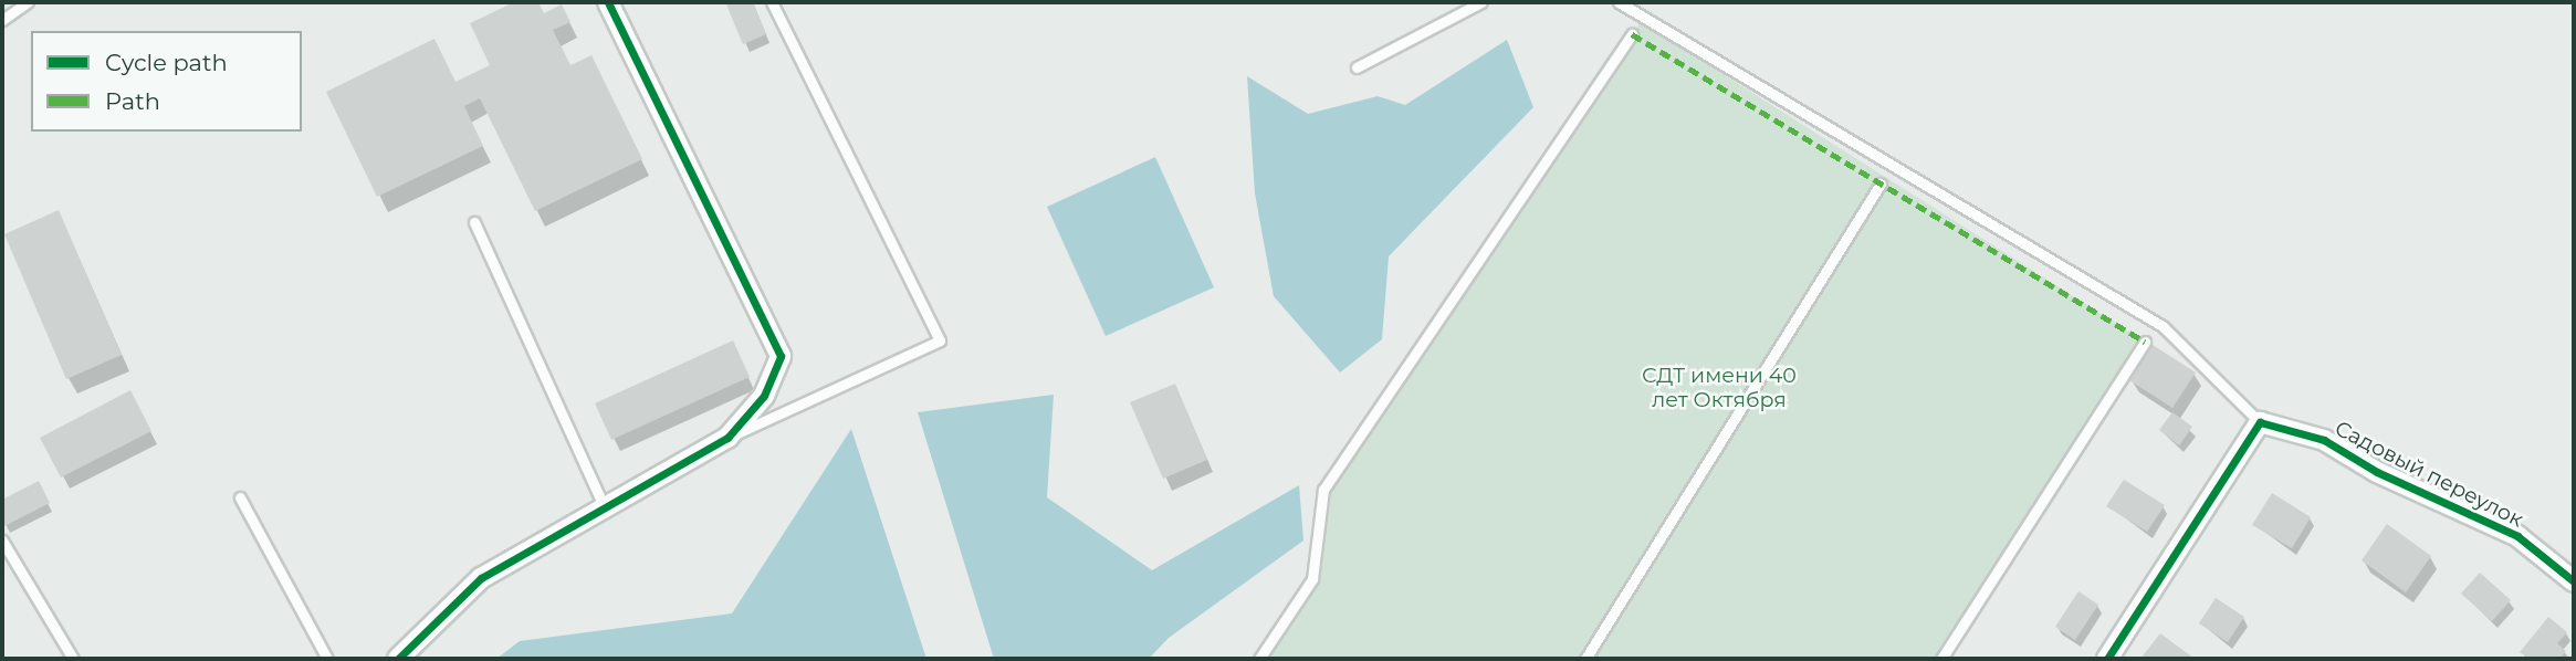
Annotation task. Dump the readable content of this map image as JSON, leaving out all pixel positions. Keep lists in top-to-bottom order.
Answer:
{
  "streets": {
    "street": ["Садовый переулок"]
  },
  "parks": ["СДТ имени 40 лет Октября"],
  "legend": ["Cycle path", "Path"]
}
